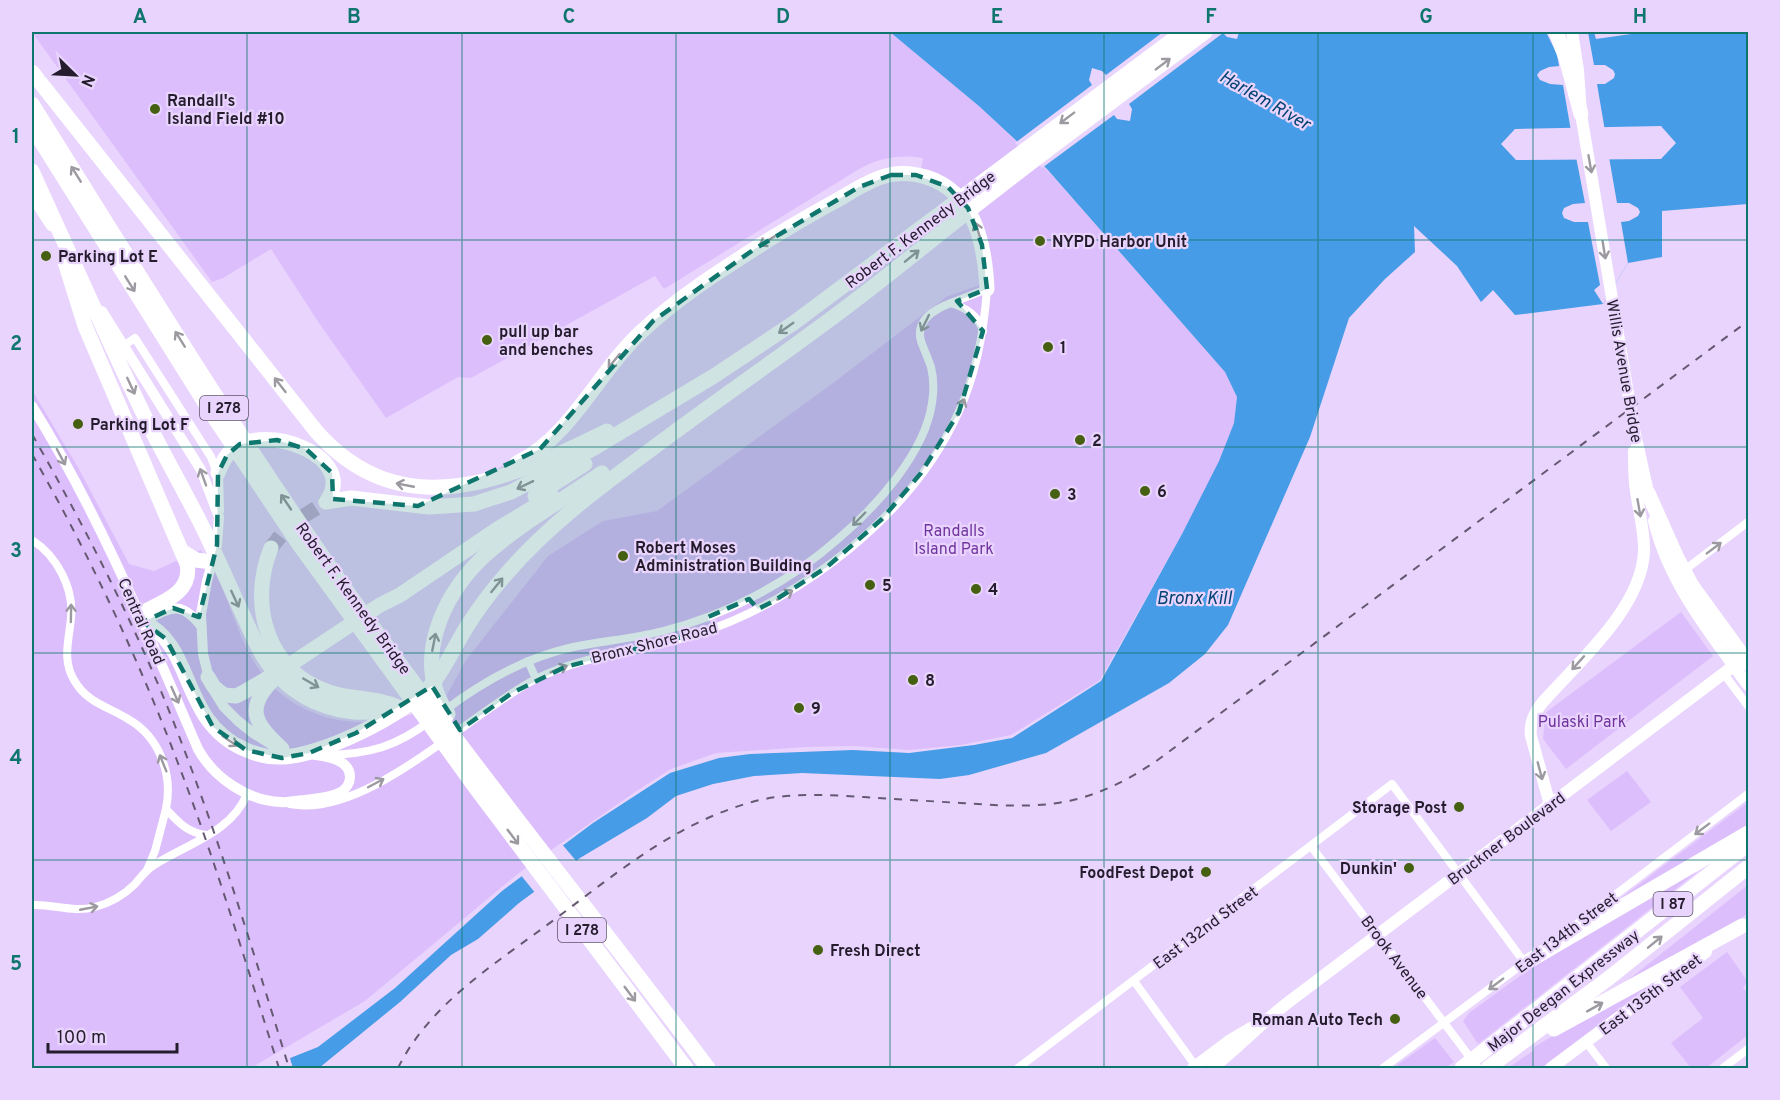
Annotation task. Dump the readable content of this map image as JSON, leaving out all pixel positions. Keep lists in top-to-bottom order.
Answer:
{
  "streets": {
    "highway": [
      "Robert F. Kennedy Bridge",
      "I 278",
      "I 87",
      "Major Deegan Expressway"
    ],
    "main road": ["Willis Avenue Bridge", "Bruckner Boulevard", "East 135th Street"],
    "street": [
      "Central Road",
      "Bronx Shore Road",
      "East 132nd Street",
      "East 134th Street",
      "Brook Avenue"
    ]
  },
  "crossings": [
    ["Central Road", "Bronx Shore Road"],
    ["Bruckner Boulevard", "East 132nd Street"],
    ["Bruckner Boulevard", "Brook Avenue"],
    ["East 132nd Street", "Brook Avenue"],
    ["East 134th Street", "Brook Avenue"]
  ],
  "one_way": ["Willis Avenue Bridge", "East 134th Street"],
  "water": ["Harlem River", "Bronx Kill"],
  "parks": ["Randalls Island Park", "Pulaski Park"],
  "places": [
    "Randall's Island Field #10",
    "NYPD Harbor Unit",
    "Parking Lot E",
    "pull up bar and benches",
    "1",
    "Parking Lot F",
    "2",
    "6",
    "3",
    "Robert Moses Administration Building",
    "5",
    "4",
    "8",
    "9",
    "Storage Post",
    "Dunkin'",
    "FoodFest Depot",
    "Fresh Direct",
    "Roman Auto Tech"
  ],
  "scale_bar": "100 m",
  "north": "bottom right",
  "grid": {
    "columns": [
      "A",
      "B",
      "C",
      "D",
      "E",
      "F",
      "G",
      "H"
    ],
    "rows": [
      "1",
      "2",
      "3",
      "4",
      "5"
    ]
  }
}
